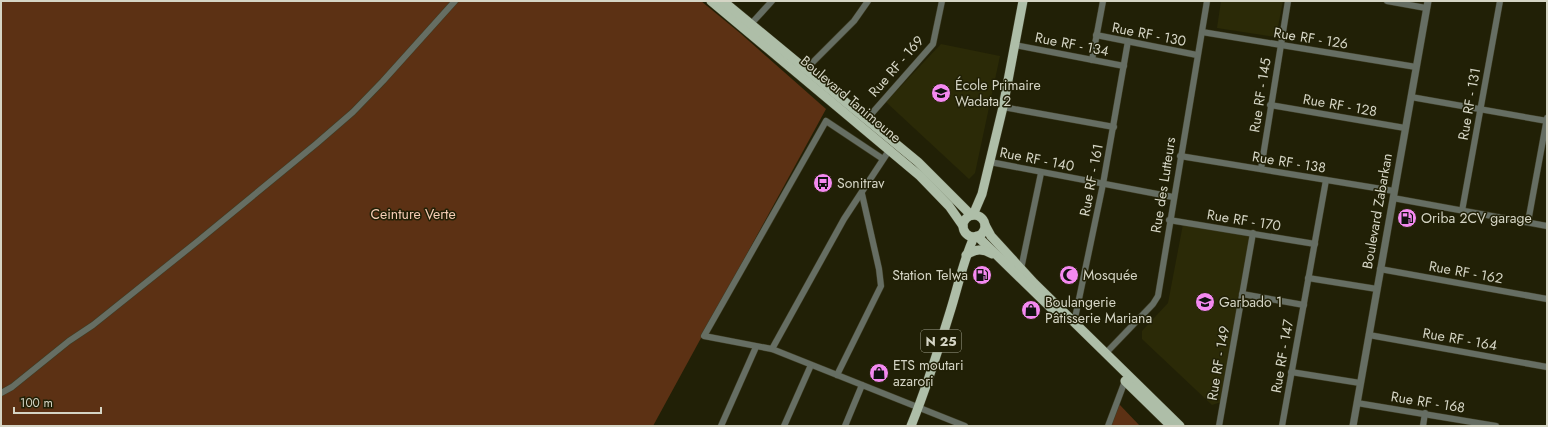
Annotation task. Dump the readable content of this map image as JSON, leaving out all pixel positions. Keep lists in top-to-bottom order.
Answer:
{
  "streets": {
    "main road": ["Boulevard Tanimoune", "N 25"],
    "street": [
      "Rue RF - 130",
      "Rue RF - 126",
      "Rue RF - 134",
      "Rue RF - 169",
      "Rue RF - 145",
      "Rue RF - 131",
      "Rue RF - 128",
      "Rue RF - 140",
      "Rue RF - 138",
      "Rue RF - 161",
      "Rue des Lutteurs",
      "Boulevard Zabarkan",
      "Rue RF - 170",
      "Rue RF - 162",
      "Rue RF - 164",
      "Rue RF - 147",
      "Rue RF - 149",
      "Rue RF - 168"
    ]
  },
  "crossings": [
    ["Rue RF - 130", "Rue RF - 161"],
    ["Rue RF - 130", "Rue des Lutteurs"],
    ["Rue RF - 126", "Rue RF - 145"],
    ["Rue RF - 126", "Rue des Lutteurs"],
    ["Rue RF - 126", "Boulevard Zabarkan"],
    ["Rue RF - 134", "Rue RF - 161"],
    ["Rue RF - 169", "Boulevard Tanimoune"],
    ["Rue RF - 145", "Rue RF - 128"],
    ["Rue RF - 145", "Rue RF - 138"],
    ["Rue RF - 131", "Rue RF - 138"],
    ["Rue RF - 128", "Boulevard Zabarkan"],
    ["Rue RF - 140", "Rue RF - 161"],
    ["Rue RF - 140", "Rue des Lutteurs"],
    ["Rue RF - 138", "Rue des Lutteurs"],
    ["Rue RF - 138", "Boulevard Zabarkan"],
    ["Rue RF - 138", "Rue RF - 147"],
    ["Rue des Lutteurs", "Rue RF - 170"],
    ["Boulevard Zabarkan", "Rue RF - 162"],
    ["Boulevard Zabarkan", "Rue RF - 164"],
    ["Boulevard Zabarkan", "Rue RF - 168"],
    ["Rue RF - 170", "Rue RF - 147"],
    ["Rue RF - 170", "Rue RF - 149"]
  ],
  "parks": ["Ceinture Verte"],
  "places": {
    "school or university": ["École Primaire Wadata 2", "Garbado 1"],
    "bus stop": ["Sonitrav"],
    "fuel station": ["Oriba 2CV garage", "Station Telwa"],
    "mosque": ["Mosquée"],
    "shop": ["Boulangerie Pâtisserie Mariana", "ETS moutari azarori"]
  },
  "scale_bar": "100 m"
}
